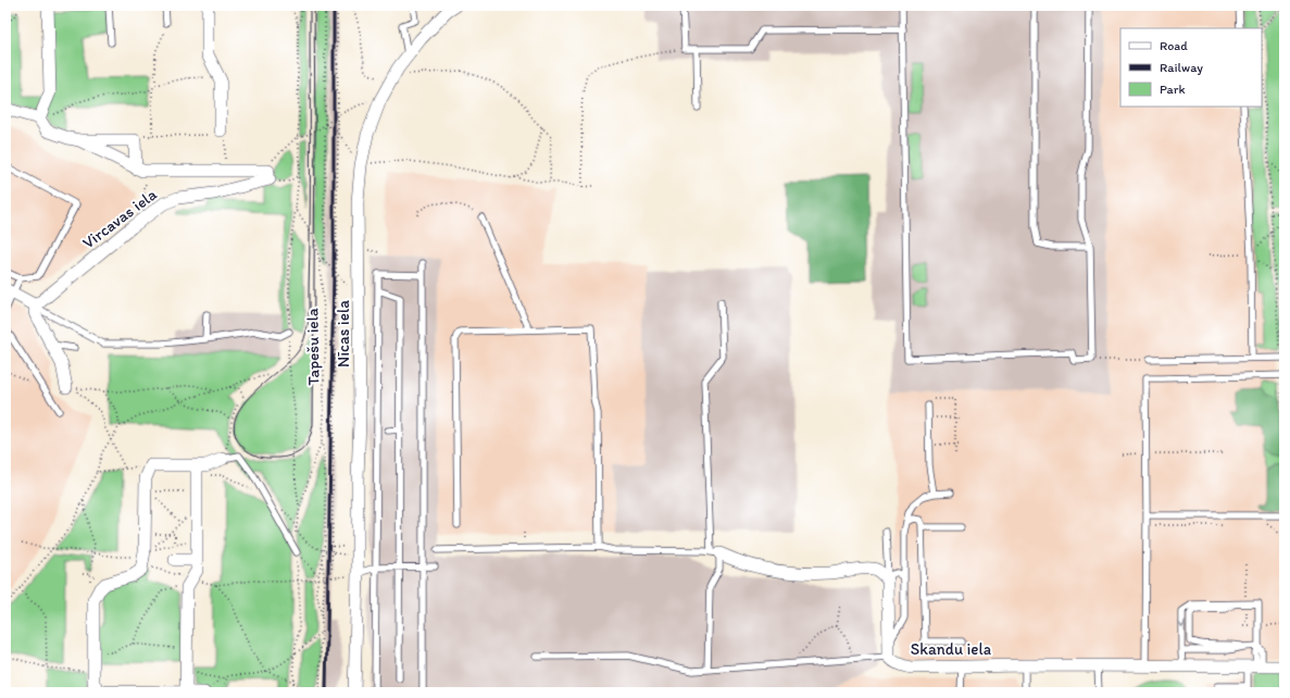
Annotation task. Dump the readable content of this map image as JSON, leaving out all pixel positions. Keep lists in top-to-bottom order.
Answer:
{
  "streets": {
    "street": ["Vircavas iela", "Nīcas iela", "Skandu iela"],
    "path": ["Tapešu iela"]
  },
  "legend": ["Road", "Railway", "Park"]
}
